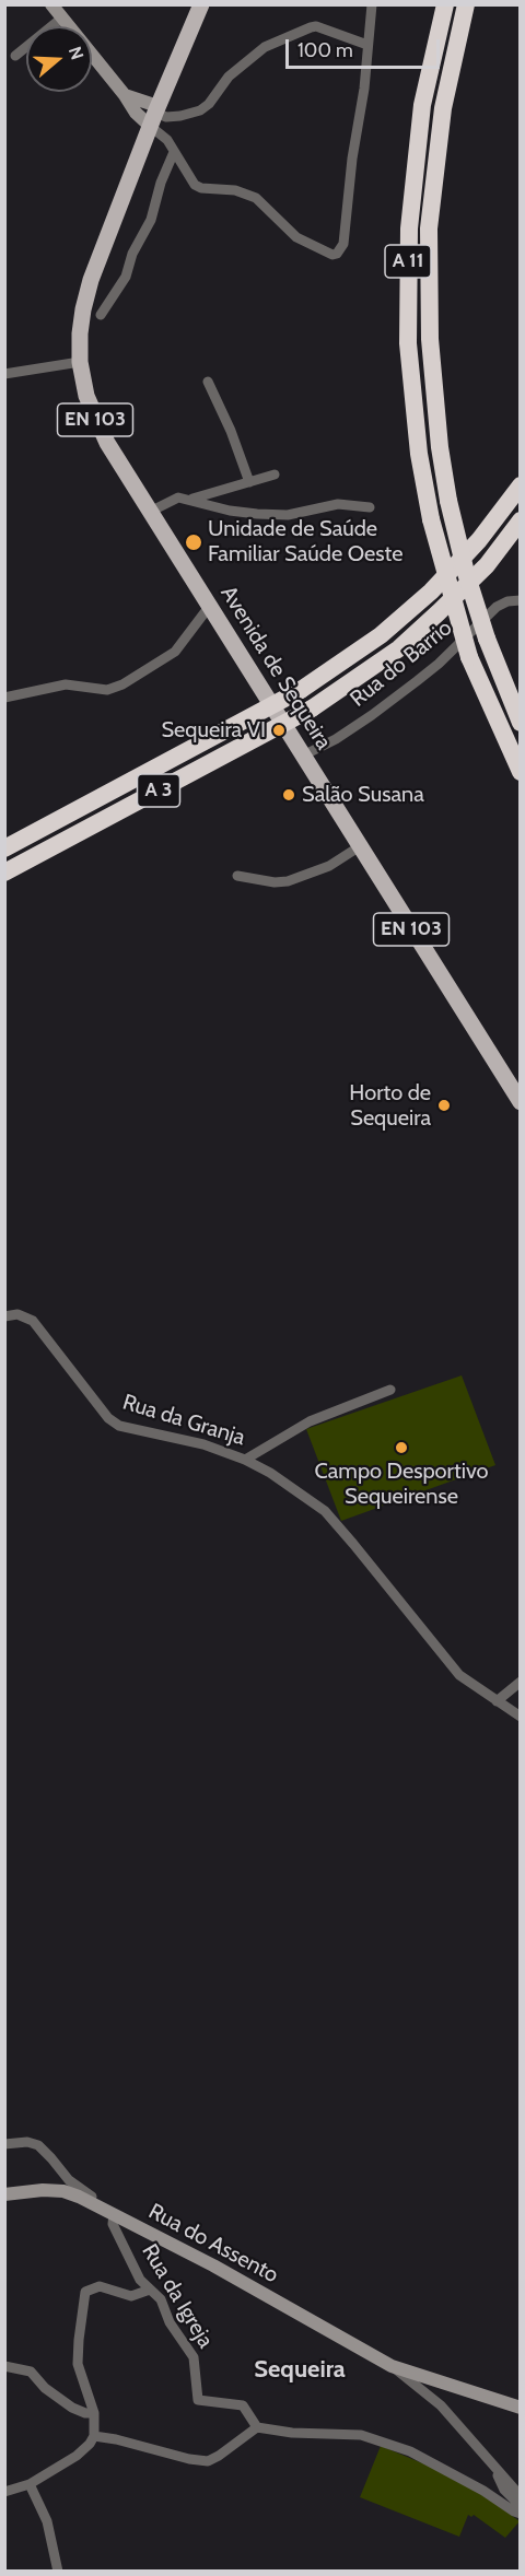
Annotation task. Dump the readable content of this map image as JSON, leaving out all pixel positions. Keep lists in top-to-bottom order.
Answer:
{
  "streets": {
    "highway": ["A 11", "A 3"],
    "main road": ["EN 103", "Avenida de Sequeira"],
    "street": [
      "Rua do Barrio",
      "Rua da Granja",
      "Rua do Assento",
      "Rua da Igreja"
    ]
  },
  "crossings": [
    ["EN 103", "Avenida de Sequeira"],
    ["Rua do Barrio", "Avenida de Sequeira"],
    ["Rua do Assento", "Rua da Igreja"]
  ],
  "districts": ["Sequeira"],
  "places": [
    "Unidade de Saúde Familiar Saúde Oeste",
    "Sequeira VI",
    "Salão Susana",
    "Horto de Sequeira",
    "Campo Desportivo Sequeirense"
  ],
  "scale_bar": "100 m",
  "north": "right"
}
